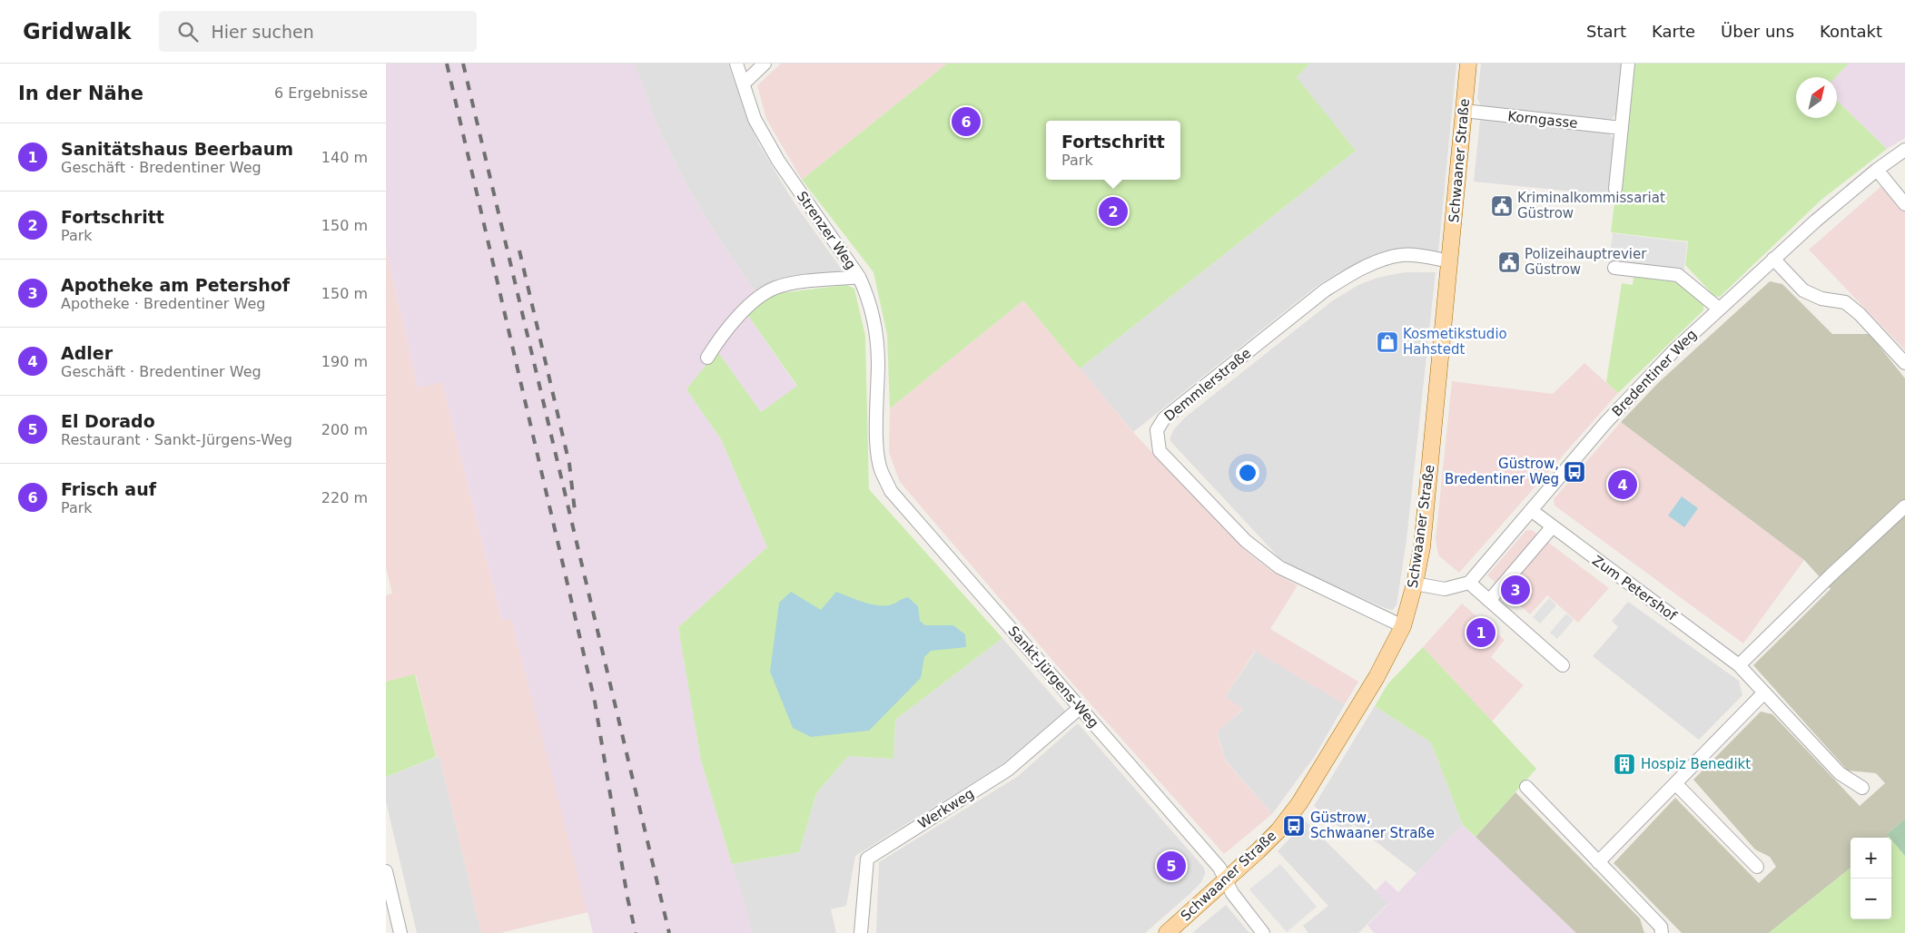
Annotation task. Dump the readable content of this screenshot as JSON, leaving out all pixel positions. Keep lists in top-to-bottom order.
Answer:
{
  "streets": {
    "main road": ["Schwaaner Straße"],
    "street": [
      "Korngasse",
      "Strenzer Weg",
      "Bredentiner Weg",
      "Demmlerstraße",
      "Zum Petershof",
      "Sankt-Jürgens-Weg",
      "Werkweg"
    ]
  },
  "crossings": [
    ["Korngasse", "Schwaaner Straße"],
    ["Schwaaner Straße", "Demmlerstraße"],
    ["Schwaaner Straße", "Sankt-Jürgens-Weg"],
    ["Strenzer Weg", "Sankt-Jürgens-Weg"],
    ["Bredentiner Weg", "Zum Petershof"],
    ["Sankt-Jürgens-Weg", "Werkweg"]
  ],
  "places": {
    "public building": ["Kriminalkommissariat Güstrow", "Polizeihauptrevier Güstrow"],
    "shop": ["Kosmetikstudio Hahstedt"],
    "bus stop": ["Güstrow, Bredentiner Weg", "Güstrow, Schwaaner Straße"],
    "building": ["Hospiz Benedikt"]
  },
  "north": "top right",
  "page": {
    "header": "Gridwalk",
    "search": "Hier suchen",
    "nav": [
      "Start",
      "Karte",
      "Über uns",
      "Kontakt"
    ],
    "heading": ["In der Nähe", "6 Ergebnisse"],
    "pins": [
      "6",
      "2",
      "4",
      "3",
      "1",
      "5"
    ],
    "popup": ["Fortschritt", "Park"],
    "list": [
      {
        "mark": "1",
        "name": "Sanitätshaus Beerbaum",
        "note": "Geschäft · Bredentiner Weg",
        "value": "140 m"
      },
      {
        "mark": "2",
        "name": "Fortschritt",
        "note": "Park",
        "value": "150 m"
      },
      {
        "mark": "3",
        "name": "Apotheke am Petershof",
        "note": "Apotheke · Bredentiner Weg",
        "value": "150 m"
      },
      {
        "mark": "4",
        "name": "Adler",
        "note": "Geschäft · Bredentiner Weg",
        "value": "190 m"
      },
      {
        "mark": "5",
        "name": "El Dorado",
        "note": "Restaurant · Sankt-Jürgens-Weg",
        "value": "200 m"
      },
      {
        "mark": "6",
        "name": "Frisch auf",
        "note": "Park",
        "value": "220 m"
      }
    ],
    "map_buttons": ["+", "−"]
  }
}
